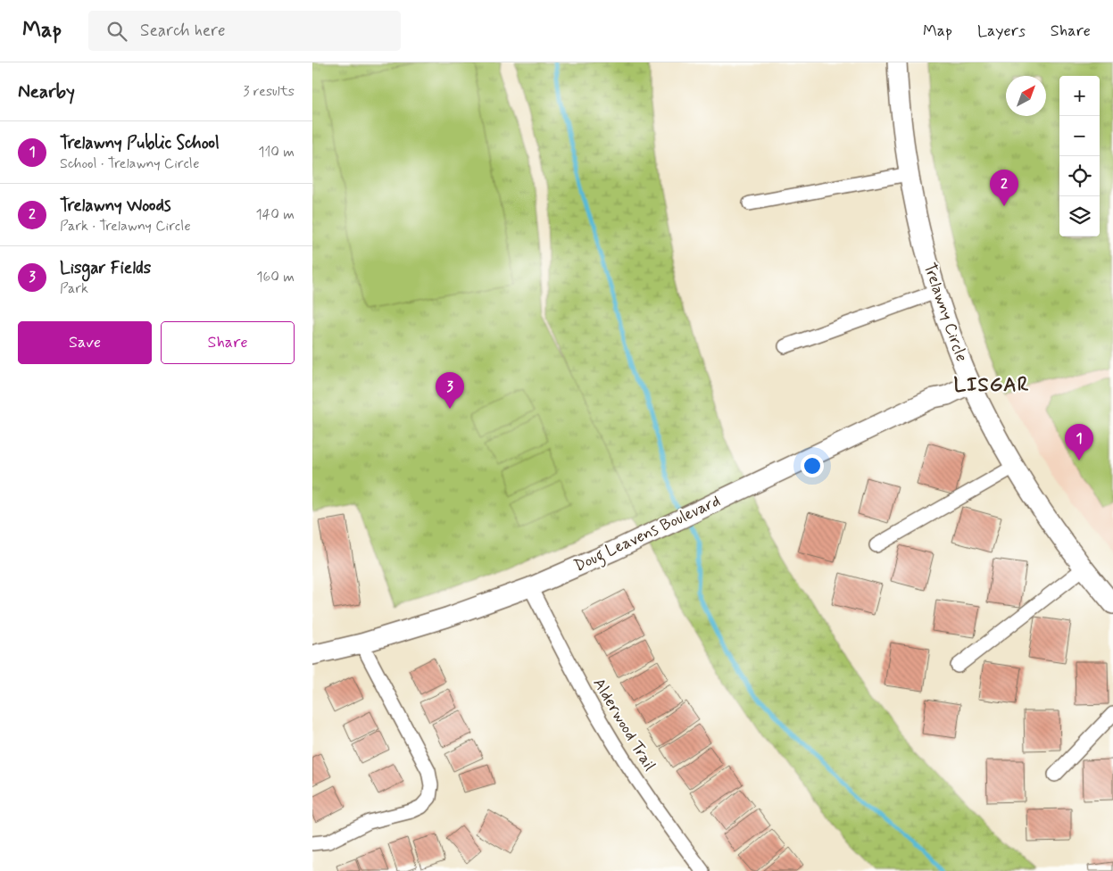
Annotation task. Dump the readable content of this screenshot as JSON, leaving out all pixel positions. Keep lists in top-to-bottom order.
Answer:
{
  "streets": {
    "street": ["Trelawny Circle", "Doug Leavens Boulevard", "Alderwood Trail"]
  },
  "crossings": [
    ["Trelawny Circle", "Doug Leavens Boulevard"],
    ["Doug Leavens Boulevard", "Alderwood Trail"]
  ],
  "districts": ["LISGAR"],
  "north": "top right",
  "page": {
    "header": "Map",
    "search": "Search here",
    "nav": ["Map", "Layers", "Share"],
    "heading": ["Nearby", "3 results"],
    "map_buttons": ["+", "−"],
    "list": [
      {
        "mark": "1",
        "name": "Trelawny Public School",
        "note": "School · Trelawny Circle",
        "value": "110 m"
      },
      {
        "mark": "2",
        "name": "Trelawny Woods",
        "note": "Park · Trelawny Circle",
        "value": "140 m"
      },
      {
        "mark": "3",
        "name": "Lisgar Fields",
        "note": "Park",
        "value": "160 m"
      }
    ],
    "pins": ["2", "3", "1"],
    "buttons": ["Save", "Share"]
  }
}
